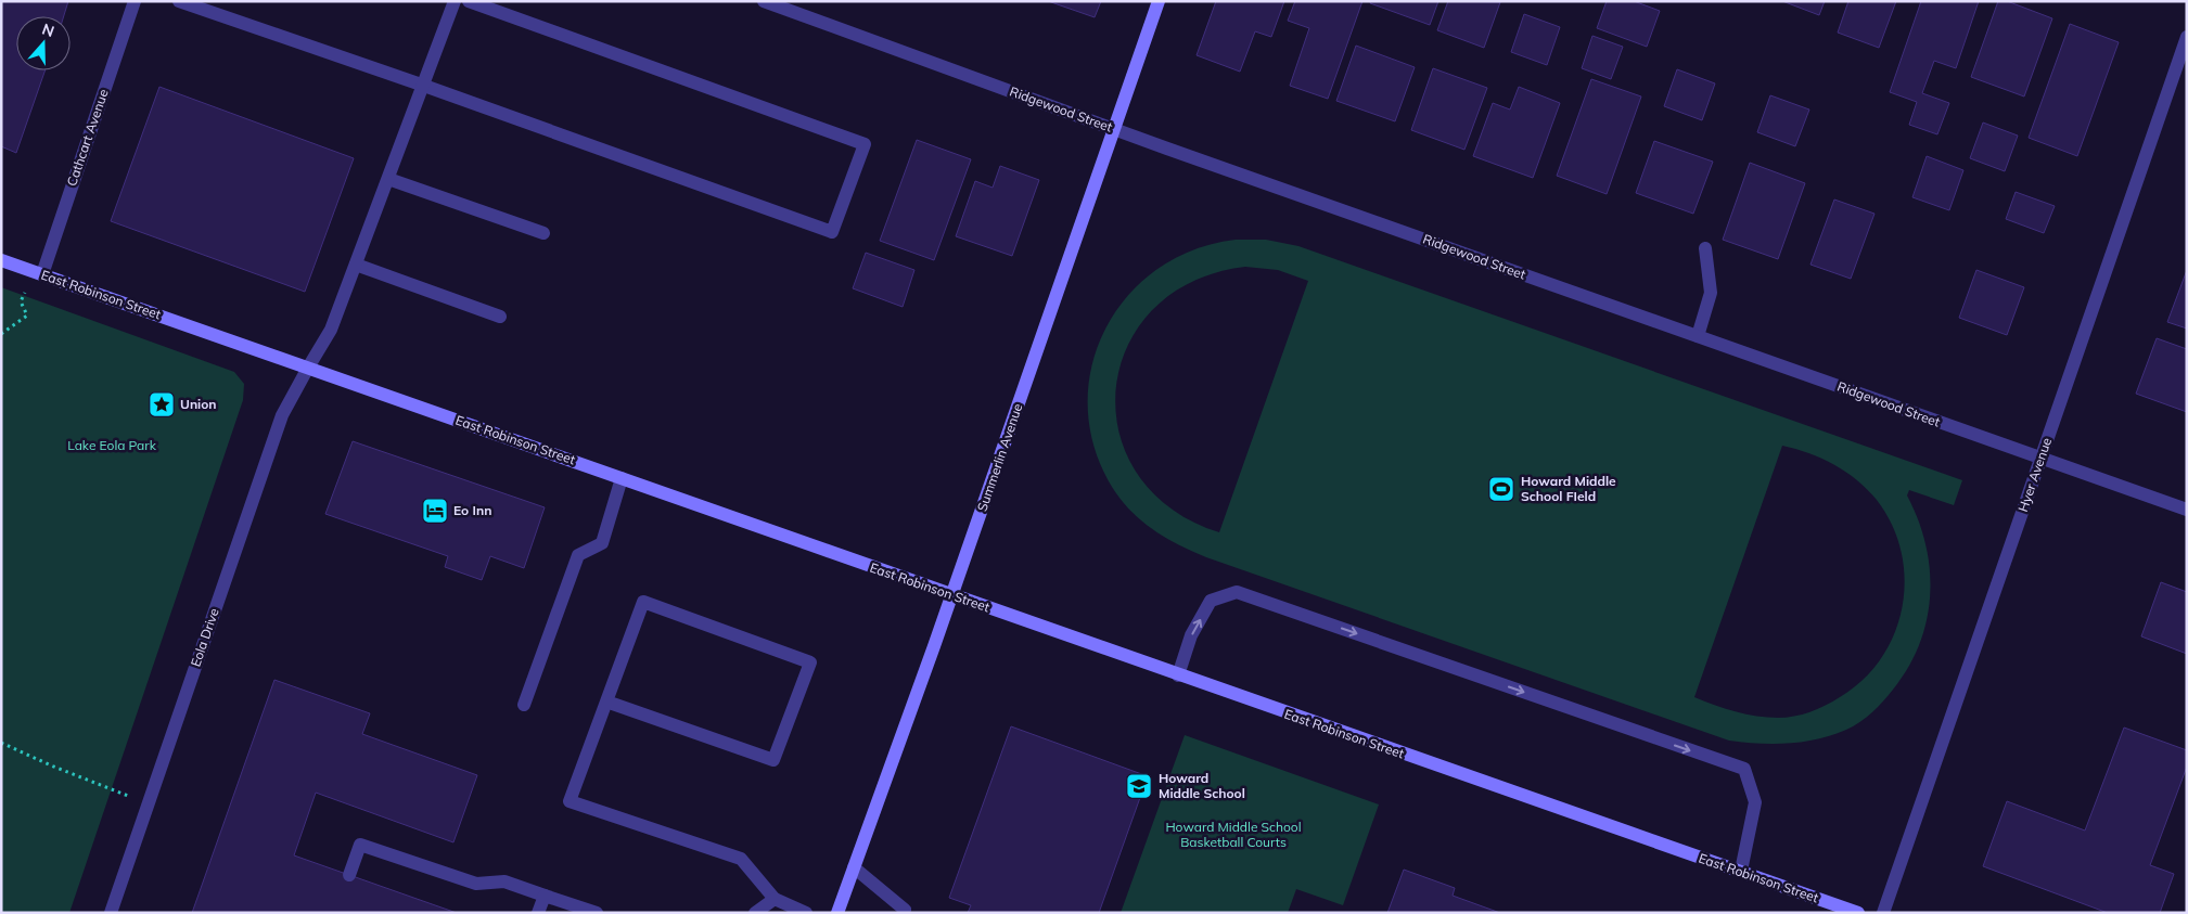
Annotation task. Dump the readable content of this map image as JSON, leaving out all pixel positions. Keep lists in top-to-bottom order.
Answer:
{
  "streets": {
    "main road": ["East Robinson Street", "Summerlin Avenue"],
    "street": [
      "Ridgewood Street",
      "Cathcart Avenue",
      "Hyer Avenue",
      "Eola Drive"
    ]
  },
  "crossings": [
    ["Ridgewood Street", "Summerlin Avenue"],
    ["Ridgewood Street", "Hyer Avenue"],
    ["Cathcart Avenue", "East Robinson Street"],
    ["East Robinson Street", "Summerlin Avenue"],
    ["East Robinson Street", "Eola Drive"]
  ],
  "parks": ["Lake Eola Park", "Howard Middle School Basketball Courts"],
  "places": {
    "place": ["Union"],
    "sports": ["Howard Middle School FIeld"],
    "hotel": ["Eo Inn"],
    "school or university": ["Howard Middle School"]
  },
  "north": "top"
}
